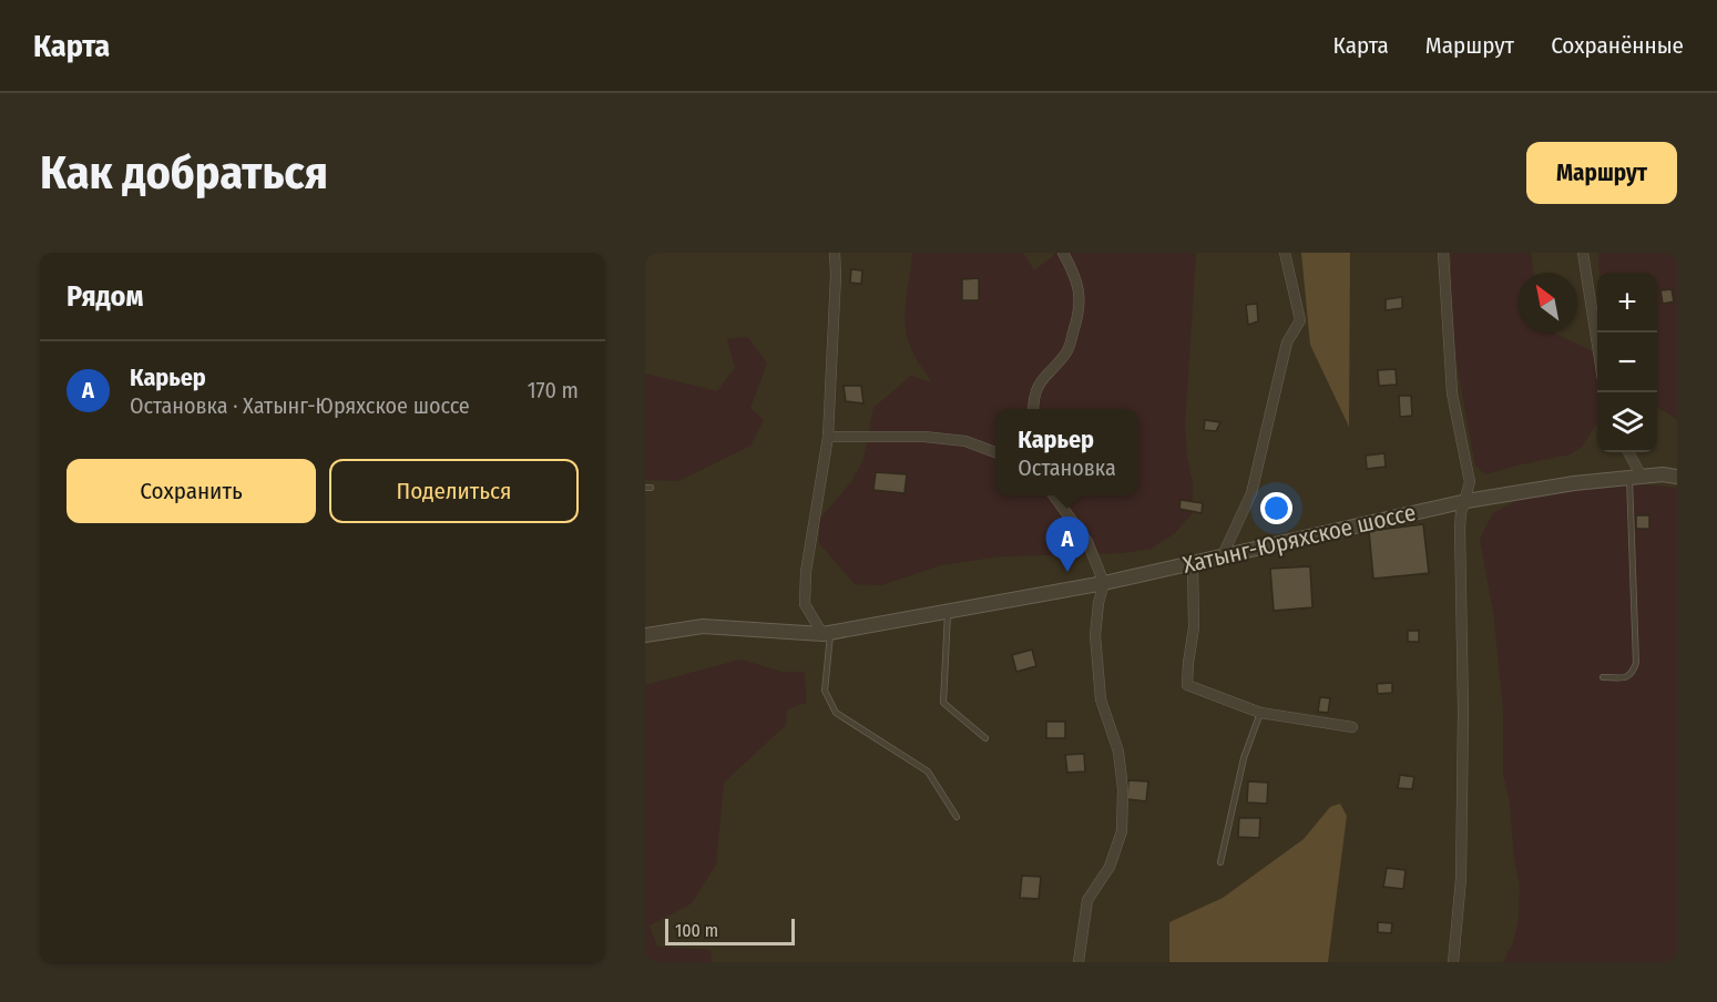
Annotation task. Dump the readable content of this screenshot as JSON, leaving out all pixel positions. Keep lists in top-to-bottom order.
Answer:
{
  "streets": {
    "street": ["Хатынг-Юряхское шоссе"]
  },
  "scale_bar": "100 m",
  "north": "top left",
  "page": {
    "header": "Карта",
    "nav": ["Карта", "Маршрут", "Сохранённые"],
    "buttons": [
      "Маршрут",
      ["Сохранить", "Поделиться"]
    ],
    "title": "Как добраться",
    "heading": "Рядом",
    "map_buttons": ["+", "−"],
    "list": [
      {
        "mark": "A",
        "name": "Карьер",
        "note": "Остановка · Хатынг-Юряхское шоссе",
        "value": "170 m"
      }
    ],
    "popup": ["Карьер", "Остановка"],
    "pins": "A",
    "scale": "100 m"
  }
}
